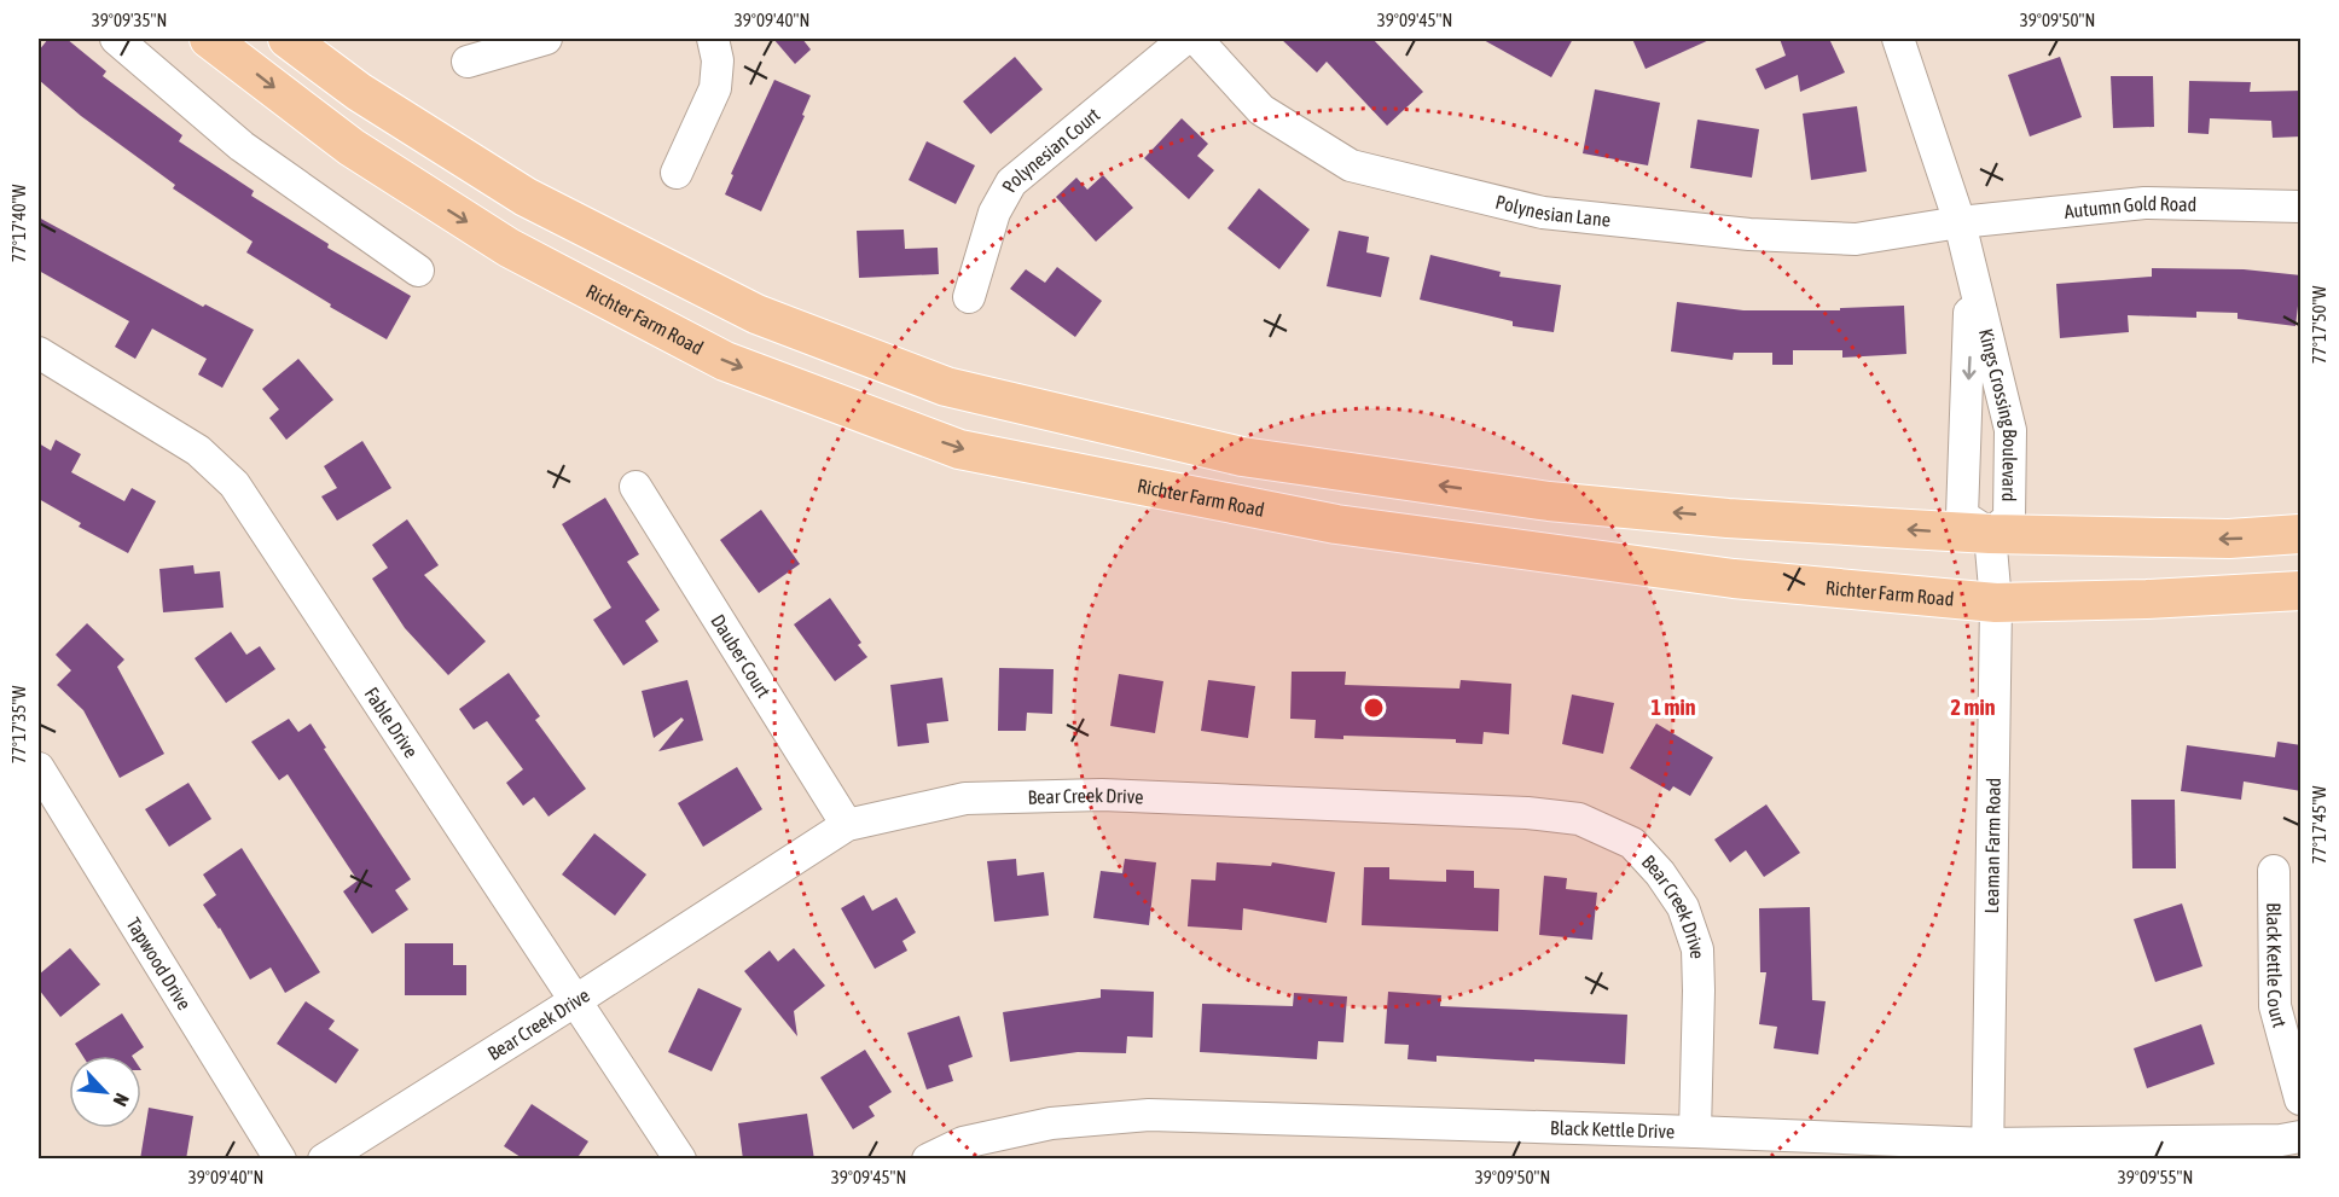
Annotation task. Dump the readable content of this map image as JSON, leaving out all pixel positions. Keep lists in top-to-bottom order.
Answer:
{
  "streets": {
    "main road": ["Richter Farm Road"],
    "street": [
      "Polynesian Court",
      "Autumn Gold Road",
      "Polynesian Lane",
      "Kings Crossing Boulevard",
      "Dauber Court",
      "Fable Drive",
      "Bear Creek Drive",
      "Leaman Farm Road",
      "Tapwood Drive",
      "Black Kettle Court",
      "Black Kettle Drive"
    ]
  },
  "crossings": [
    ["Autumn Gold Road", "Polynesian Lane"],
    ["Autumn Gold Road", "Kings Crossing Boulevard"],
    ["Polynesian Lane", "Kings Crossing Boulevard"],
    ["Richter Farm Road", "Leaman Farm Road"],
    ["Kings Crossing Boulevard", "Leaman Farm Road"],
    ["Dauber Court", "Bear Creek Drive"],
    ["Fable Drive", "Bear Creek Drive"],
    ["Bear Creek Drive", "Black Kettle Drive"],
    ["Leaman Farm Road", "Black Kettle Drive"]
  ],
  "north": "bottom right",
  "coordinates": [
    "39°09'35\"N",
    "39°09'40\"N",
    "39°09'45\"N",
    "39°09'50\"N",
    "77°17'40\"W",
    "77°17'50\"W",
    "77°17'35\"W",
    "77°17'45\"W",
    "39°09'55\"N"
  ],
  "rings": ["1 min", "2 min"]
}
